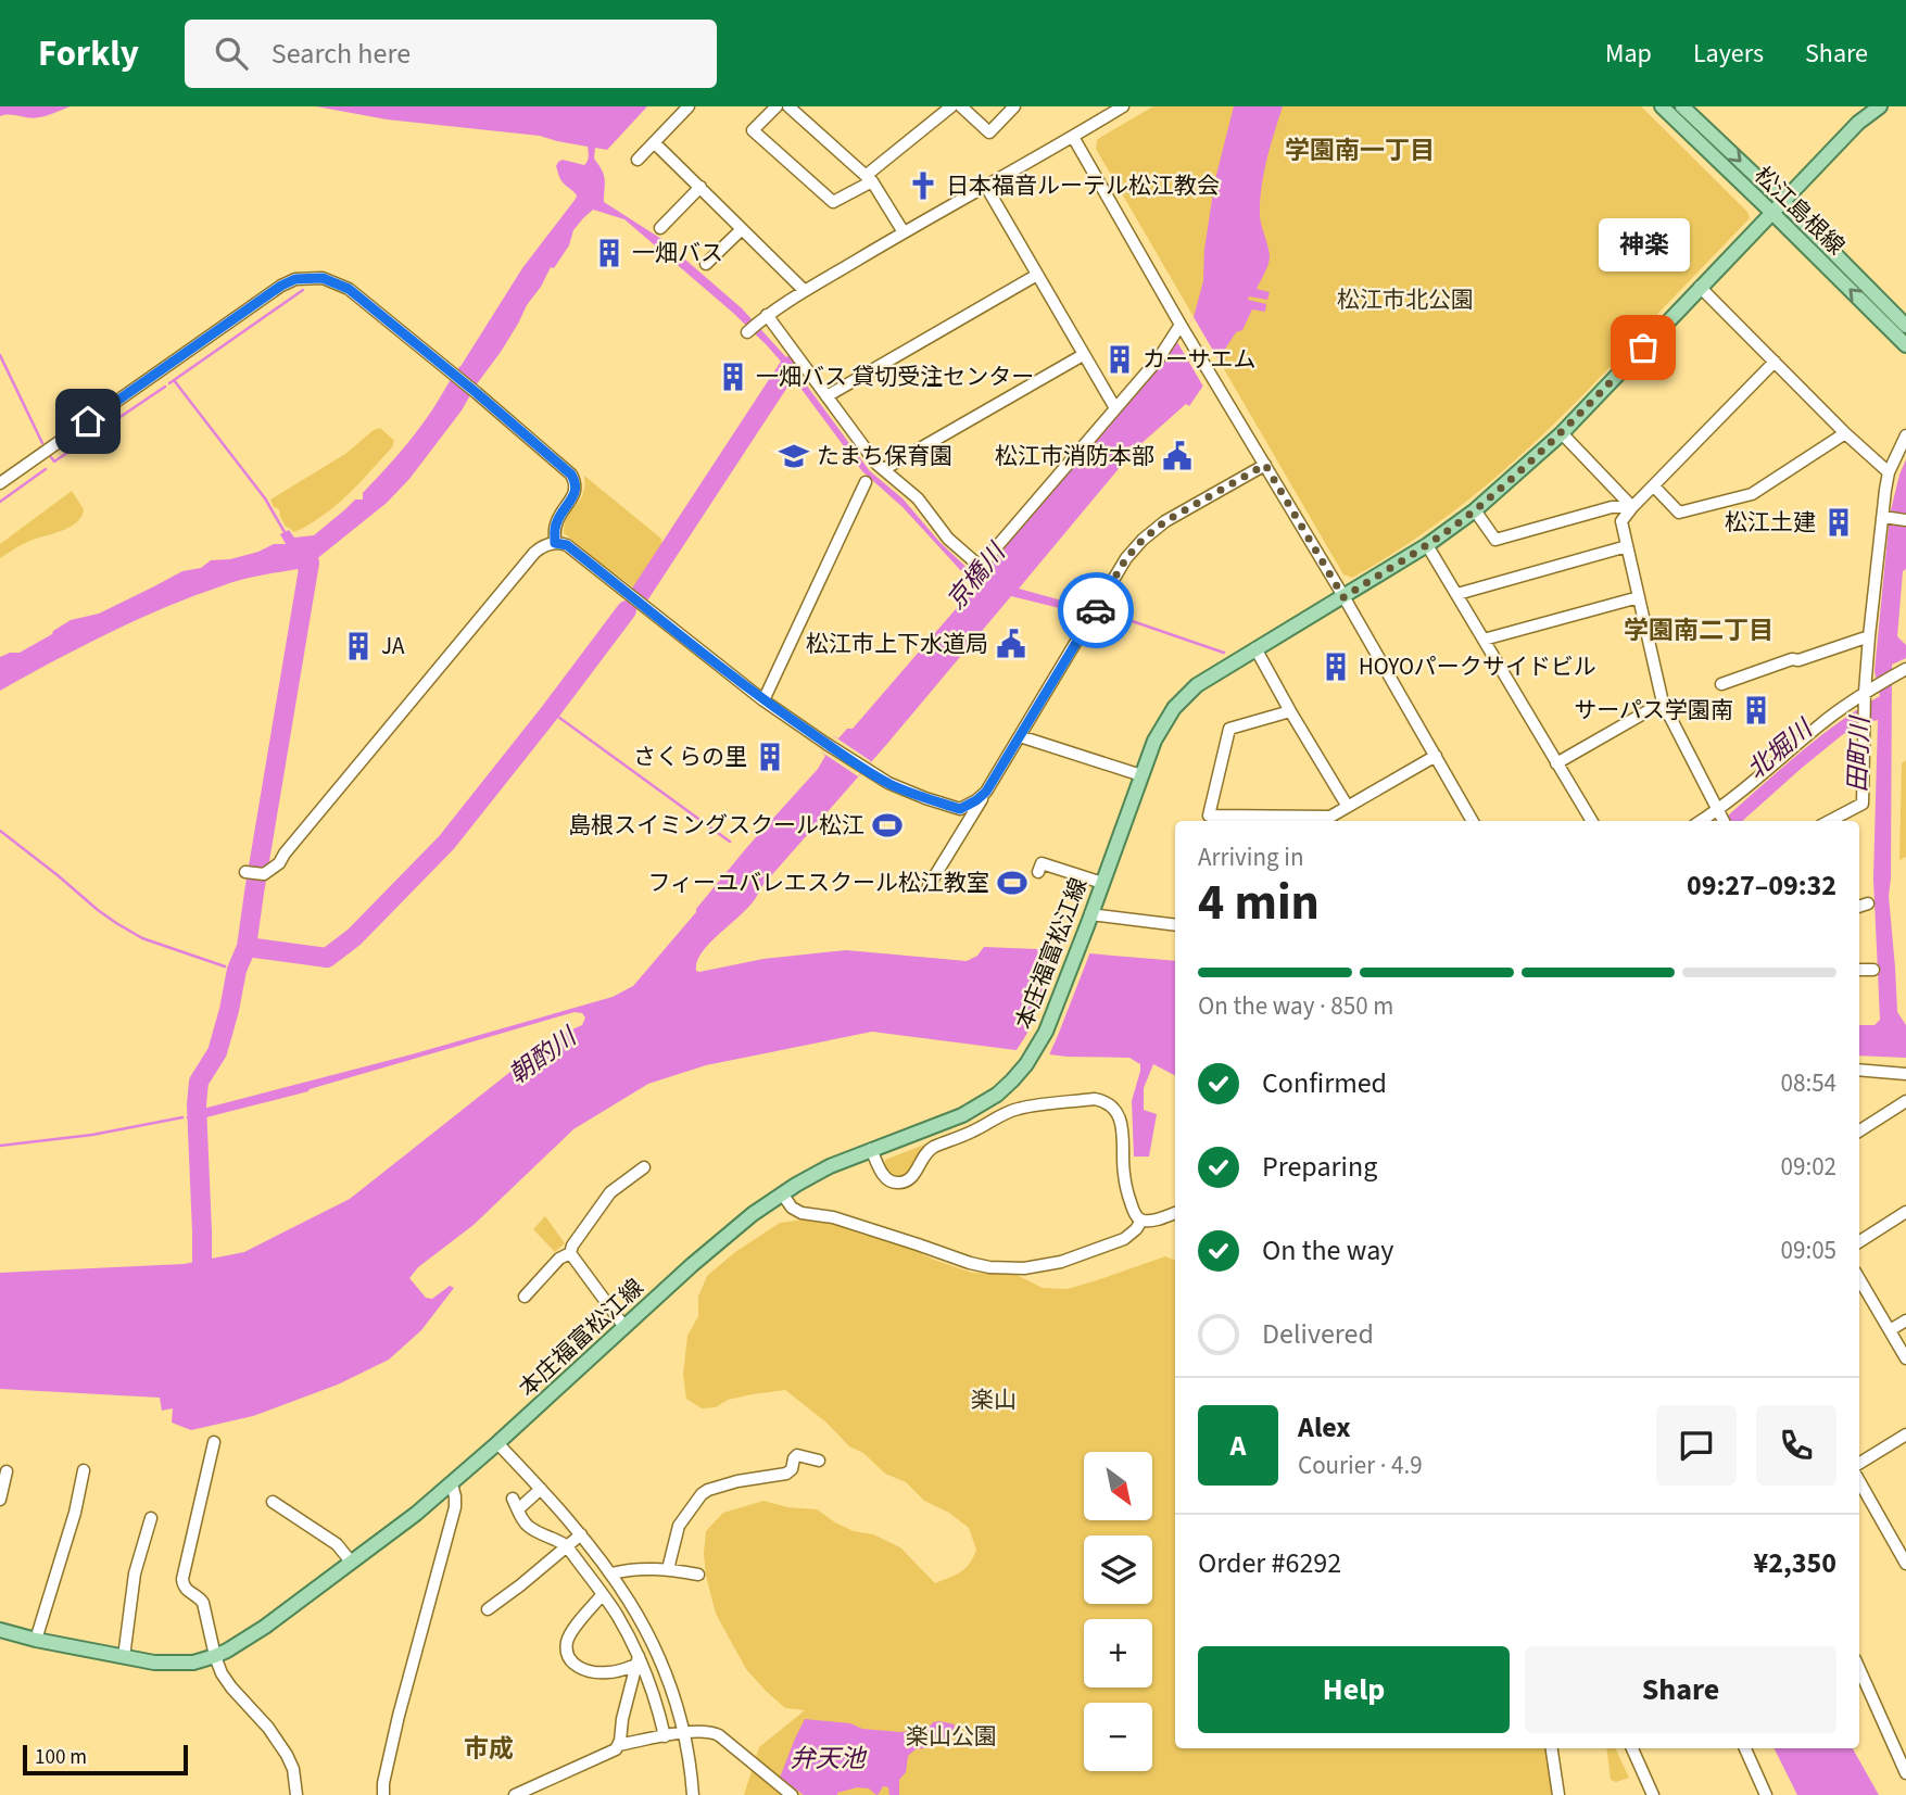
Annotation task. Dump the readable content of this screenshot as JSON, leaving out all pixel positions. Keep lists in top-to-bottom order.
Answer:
{
  "streets": {
    "main road": ["松江島根線", "本庄福富松江線"]
  },
  "crossings": [
    ["松江島根線", "本庄福富松江線"]
  ],
  "districts": ["学園南一丁目", "学園南二丁目", "市成"],
  "water": [
    "京橋川",
    "北堀川",
    "田町川",
    "朝酌川",
    "弁天池"
  ],
  "parks": ["松江市北公園", "楽山", "楽山公園"],
  "places": {
    "church": ["日本福音ルーテル松江教会"],
    "building": [
      "一畑バス",
      "カーサエム",
      "一畑バス 貸切受注センター",
      "松江土建",
      "JA",
      "HOYOパークサイドビル",
      "サーパス学園南",
      "さくらの里"
    ],
    "other": ["神楽"],
    "school or university": ["たまち保育園"],
    "public building": ["松江市消防本部", "松江市上下水道局"],
    "sports": ["島根スイミングスクール松江", "フィーユバレエスクール松江教室"]
  },
  "scale_bar": "100 m",
  "north": "bottom right",
  "page": {
    "header": "Forkly",
    "search": "Search here",
    "nav": ["Map", "Layers", "Share"],
    "bubble": "神楽",
    "heading": ["4 min", "Arriving in", "09:27–09:32"],
    "panel": [
      "Alex",
      "Courier · 4.9",
      "Order #6292",
      "¥2,350"
    ],
    "bar": "On the way · 850 m",
    "list": [
      ["Confirmed", "08:54"],
      ["Preparing", "09:02"],
      ["On the way", "09:05"],
      "Delivered"
    ],
    "round": "A",
    "map_buttons": ["+", "−"],
    "buttons": ["Help", "Share"],
    "scale": "100 m"
  }
}
